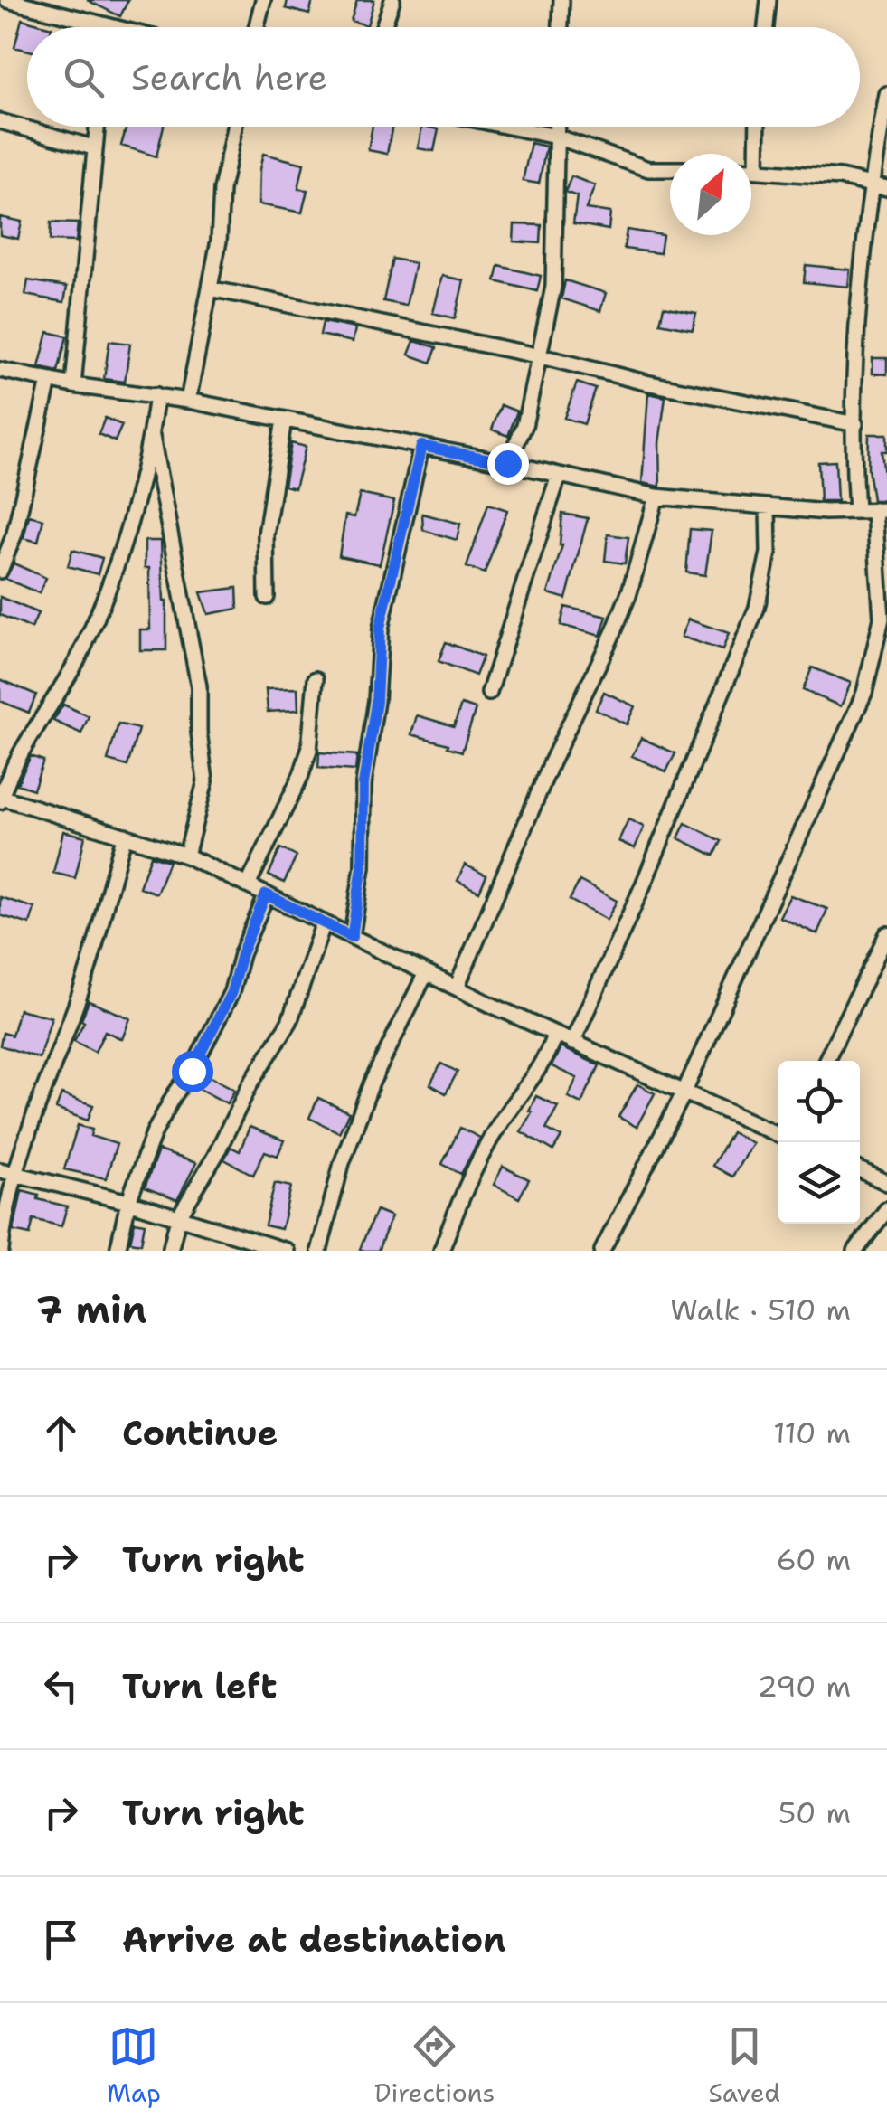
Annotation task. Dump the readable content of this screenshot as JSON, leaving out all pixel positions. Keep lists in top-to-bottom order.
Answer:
{
  "north": "top right",
  "page": {
    "search": "Search here",
    "heading": ["7 min", "Walk · 510 m"],
    "list": [
      ["Continue", "110 m"],
      ["Turn right", "60 m"],
      ["Turn left", "290 m"],
      ["Turn right", "50 m"],
      "Arrive at destination"
    ],
    "nav": ["Map", "Directions", "Saved"]
  }
}
